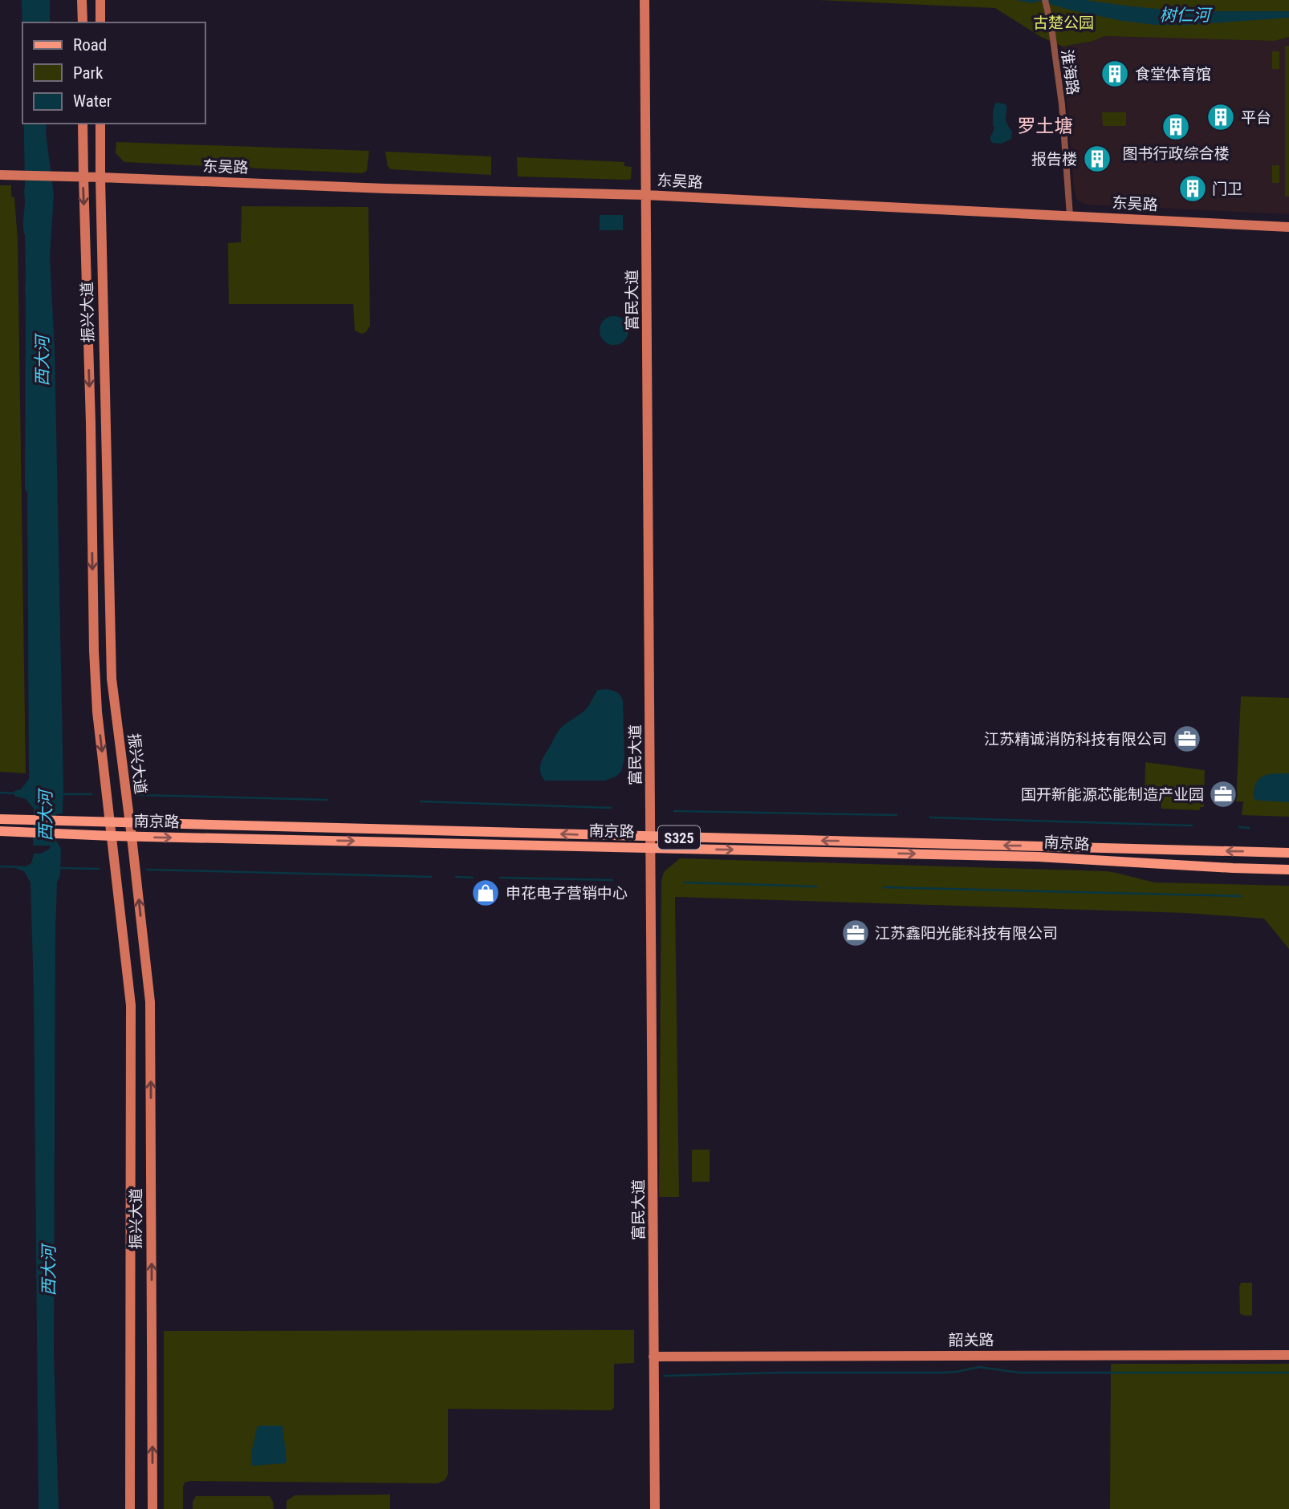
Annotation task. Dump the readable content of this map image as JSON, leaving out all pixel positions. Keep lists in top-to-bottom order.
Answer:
{
  "streets": {
    "main road": ["南京路", "S325"],
    "street": [
      "淮海路",
      "东吴路",
      "富民大道",
      "振兴大道",
      "韶关路"
    ]
  },
  "crossings": [
    ["淮海路", "东吴路"],
    ["东吴路", "富民大道"],
    ["东吴路", "振兴大道"],
    ["富民大道", "南京路"],
    ["富民大道", "韶关路"],
    ["振兴大道", "南京路"]
  ],
  "districts": ["罗土塘"],
  "water": ["树仁河", "西大河"],
  "parks": ["古楚公园"],
  "places": {
    "building": [
      "食堂体育馆",
      "平台",
      "图书行政综合楼",
      "报告楼",
      "门卫"
    ],
    "office": ["江苏精诚消防科技有限公司", "国开新能源芯能制造产业园", "江苏鑫阳光能科技有限公司"],
    "shop": ["申花电子营销中心"]
  },
  "legend": ["Road", "Park", "Water"]
}
